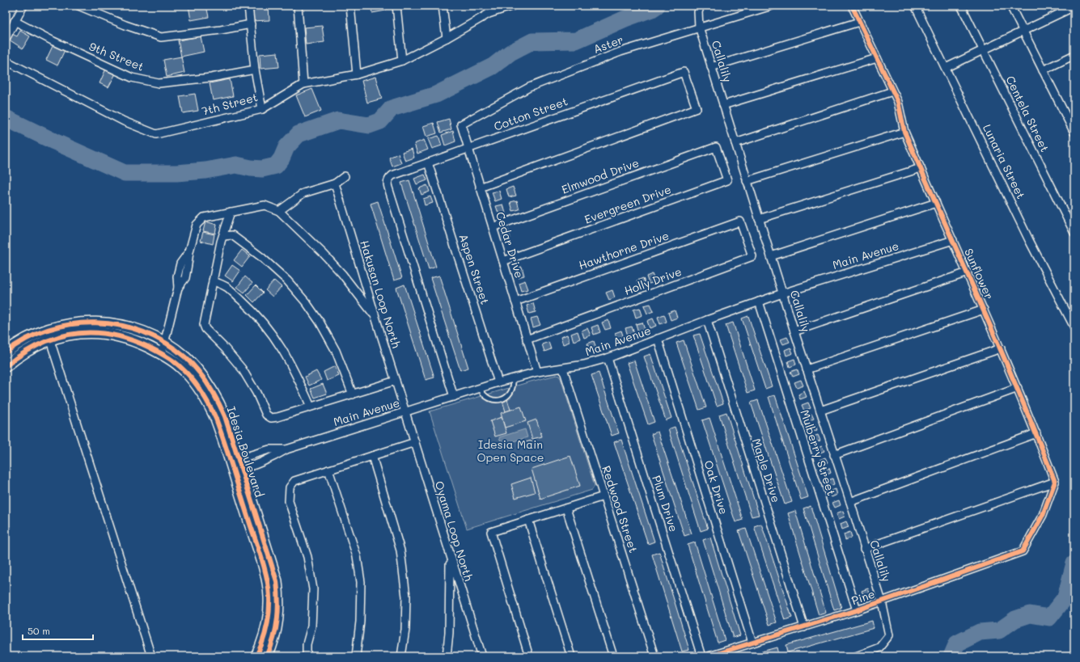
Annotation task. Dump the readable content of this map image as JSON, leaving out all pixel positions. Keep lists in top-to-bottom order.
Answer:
{
  "streets": {
    "street": [
      "Aster",
      "9th Street",
      "Callalily",
      "7th Street",
      "Cotton Street",
      "Centela Street",
      "Lunaria Street",
      "Elmwood Drive",
      "Evergreen Drive",
      "Cedar Drive",
      "Hawthorne Drive",
      "Main Avenue",
      "Aspen Street",
      "Sunflower",
      "Holly Drive",
      "Hakusan Loop North",
      "Idesia Boulevard",
      "Mulberry Street",
      "Maple Drive",
      "Oak Drive",
      "Plum Drive",
      "Redwood Street",
      "Oyama Loop North",
      "Pine"
    ]
  },
  "crossings": [
    ["Aster", "Callalily"],
    ["Aster", "Cedar Drive"],
    ["Callalily", "Main Avenue"],
    ["Callalily", "Pine"],
    ["Cotton Street", "Cedar Drive"],
    ["Cotton Street", "Main Avenue"],
    ["Cotton Street", "Aspen Street"],
    ["Elmwood Drive", "Evergreen Drive"],
    ["Elmwood Drive", "Cedar Drive"],
    ["Evergreen Drive", "Cedar Drive"],
    ["Cedar Drive", "Hawthorne Drive"],
    ["Cedar Drive", "Main Avenue"],
    ["Cedar Drive", "Holly Drive"],
    ["Hawthorne Drive", "Holly Drive"],
    ["Main Avenue", "Aspen Street"],
    ["Main Avenue", "Sunflower"],
    ["Main Avenue", "Hakusan Loop North"],
    ["Main Avenue", "Idesia Boulevard"],
    ["Main Avenue", "Mulberry Street"],
    ["Main Avenue", "Maple Drive"],
    ["Main Avenue", "Oak Drive"],
    ["Main Avenue", "Plum Drive"],
    ["Main Avenue", "Redwood Street"],
    ["Main Avenue", "Oyama Loop North"],
    ["Sunflower", "Pine"],
    ["Hakusan Loop North", "Oyama Loop North"],
    ["Mulberry Street", "Pine"],
    ["Maple Drive", "Pine"],
    ["Oak Drive", "Pine"]
  ],
  "parks": ["Idesia Main Open Space"],
  "scale_bar": "50 m"
}
